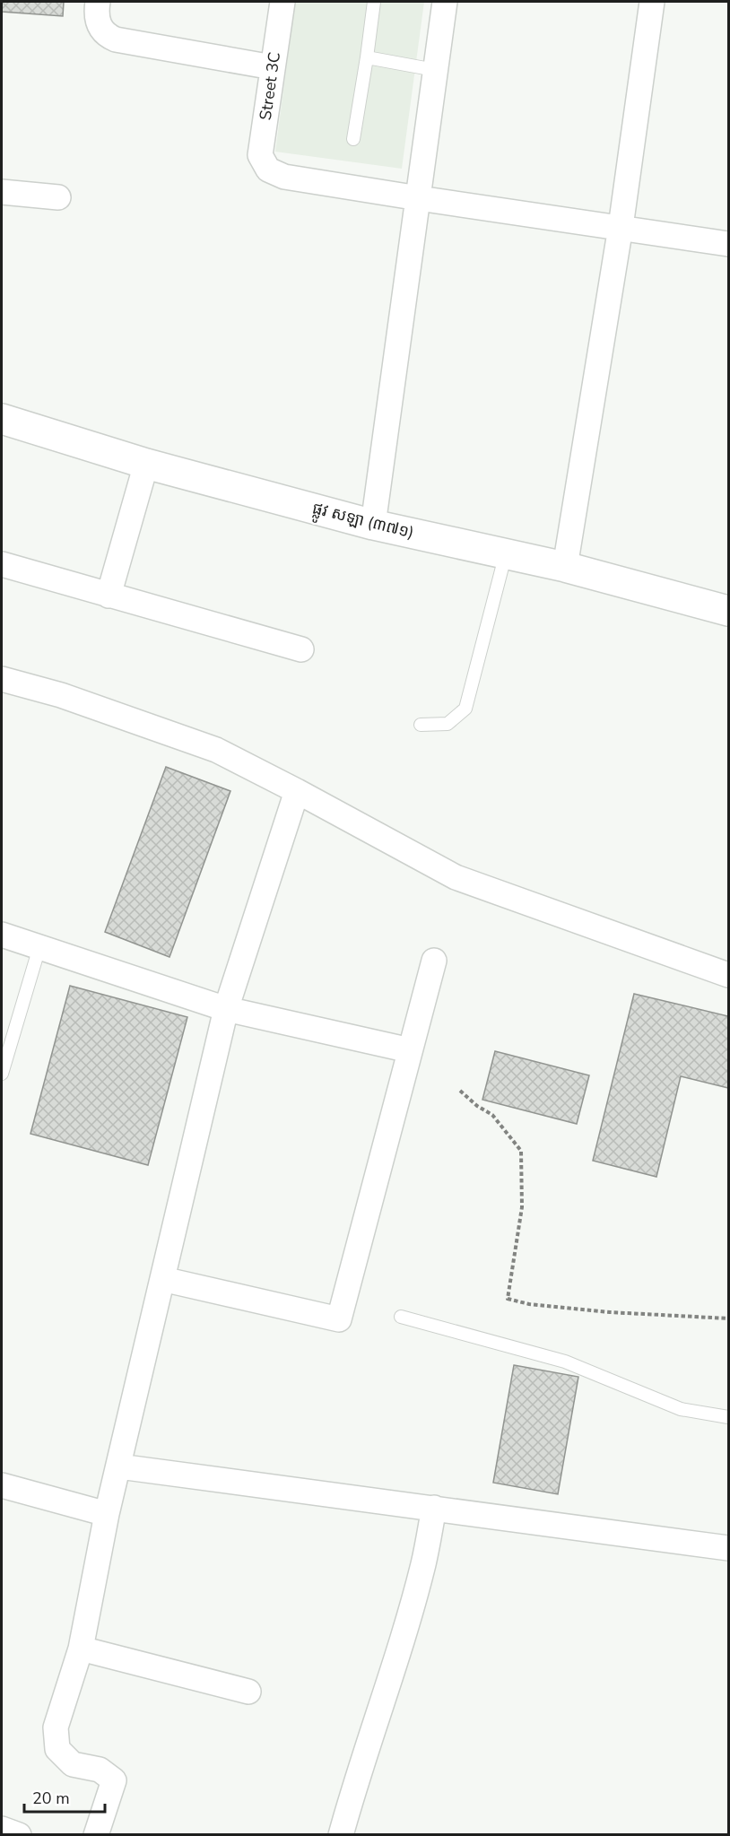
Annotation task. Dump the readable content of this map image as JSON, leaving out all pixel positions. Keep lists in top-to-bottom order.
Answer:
{
  "streets": {
    "street": ["Street 3C", "ផ្លូវ សឡា (៣៧១)"]
  },
  "scale_bar": "20 m"
}
